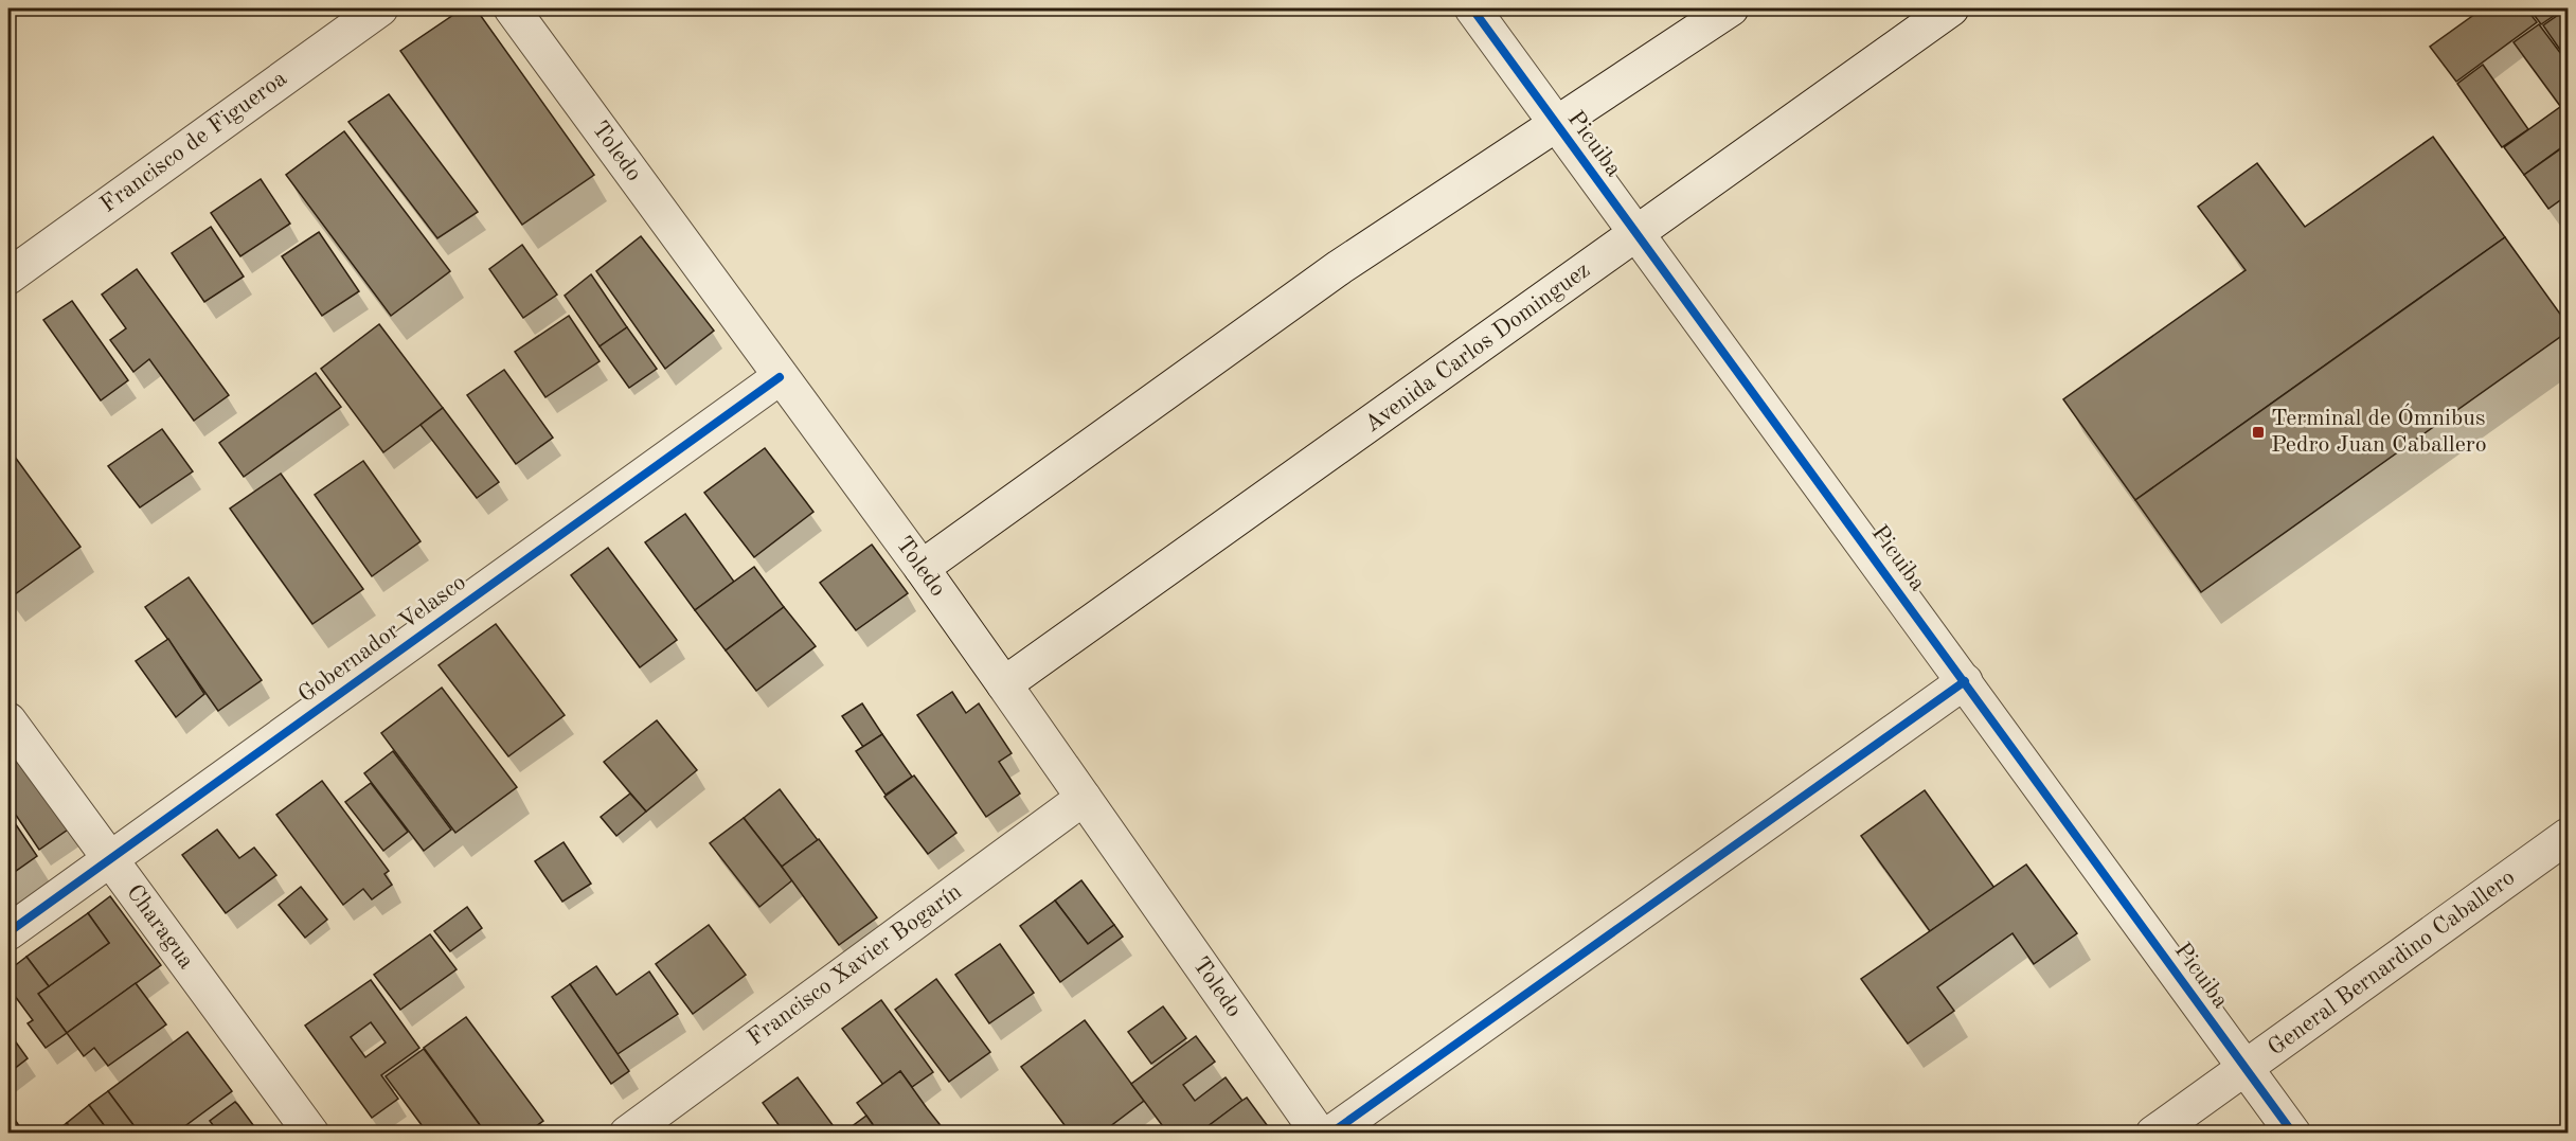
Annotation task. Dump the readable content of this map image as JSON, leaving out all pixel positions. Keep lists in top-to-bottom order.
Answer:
{
  "streets": {
    "street": [
      "Francisco de Figueroa",
      "Picuiba",
      "Toledo",
      "Avenida Carlos Dominguez",
      "Gobernador Velasco",
      "Charagua",
      "General Bernardino Caballero",
      "Francisco Xavier Bogarín"
    ]
  },
  "crossings": [
    ["Picuiba", "Avenida Carlos Dominguez"],
    ["Picuiba", "General Bernardino Caballero"],
    ["Toledo", "Avenida Carlos Dominguez"],
    ["Toledo", "Gobernador Velasco"],
    ["Toledo", "Francisco Xavier Bogarín"],
    ["Gobernador Velasco", "Charagua"]
  ],
  "places": {
    "transit": ["Terminal de Ómnibus Pedro Juan Caballero"]
  }
}
